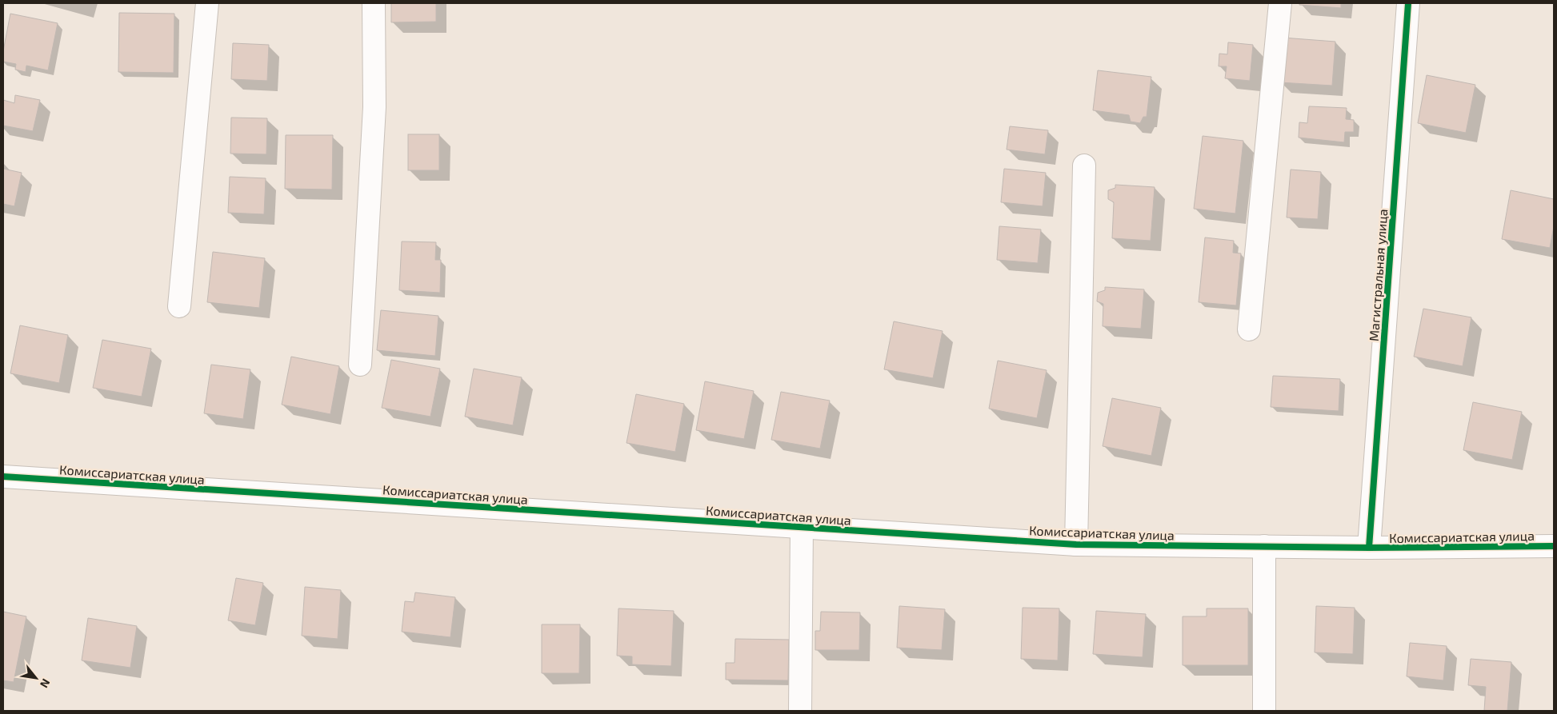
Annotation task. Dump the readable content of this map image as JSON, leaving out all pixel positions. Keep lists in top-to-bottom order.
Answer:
{
  "streets": {
    "street": ["Магистральная улица", "Комиссариатская улица"]
  },
  "crossings": [
    ["Магистральная улица", "Комиссариатская улица"]
  ],
  "north": "bottom right"
}
